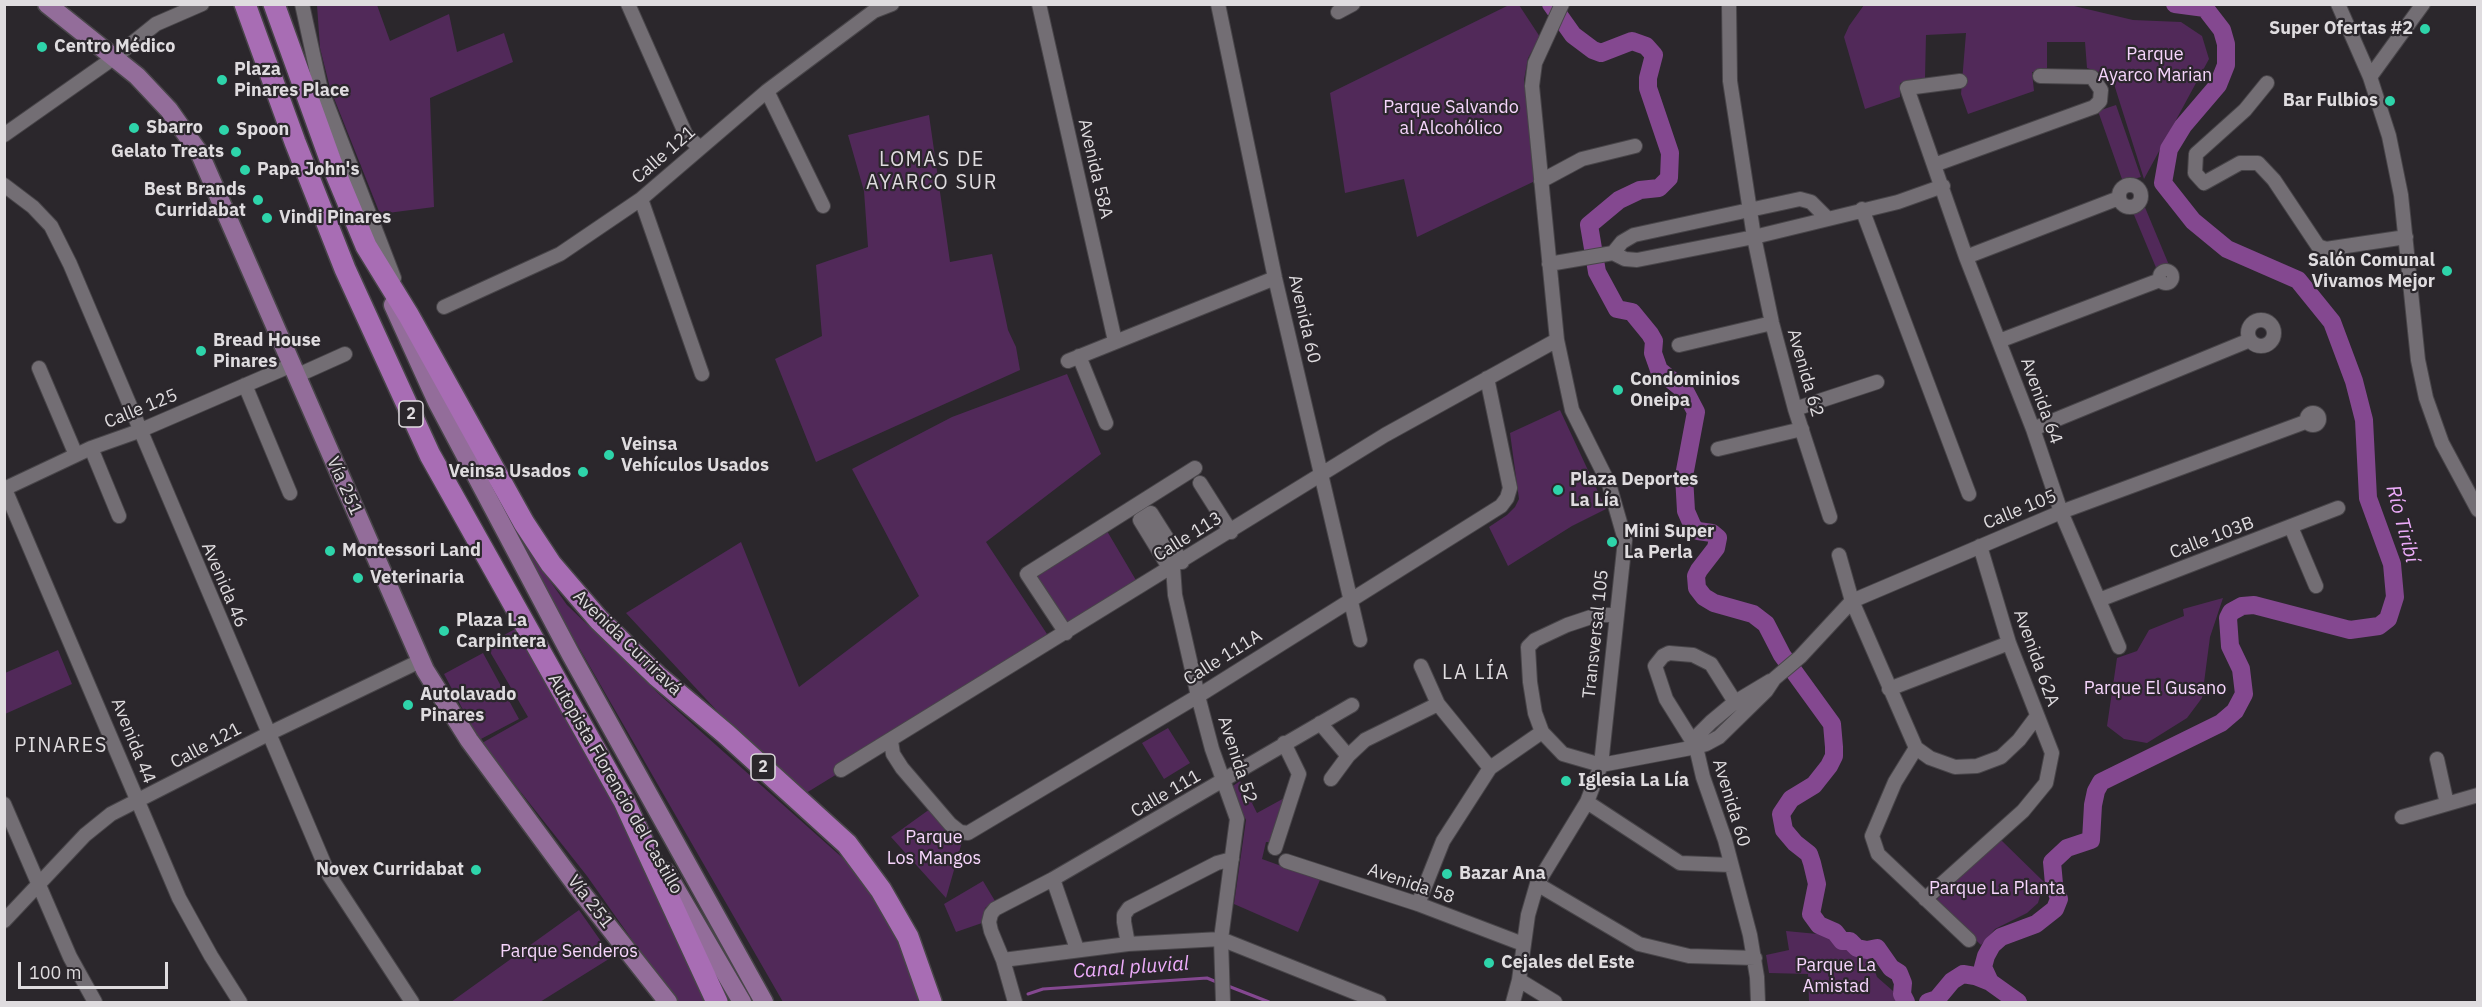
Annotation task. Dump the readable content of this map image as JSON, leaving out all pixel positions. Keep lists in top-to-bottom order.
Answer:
{
  "streets": {
    "highway": ["2", "Avenida Curriravá", "Autopista Florencio del Castillo"],
    "main road": ["Vía 251"],
    "street": [
      "Calle 121",
      "Avenida 58A",
      "Avenida 60",
      "Avenida 62",
      "Avenida 64",
      "Calle 125",
      "Calle 105",
      "Calle 113",
      "Calle 103B",
      "Avenida 46",
      "Transversal 105",
      "Calle 111A",
      "Avenida 62A",
      "Avenida 44",
      "Avenida 52",
      "Calle 111",
      "Avenida 58"
    ]
  },
  "crossings": [
    ["Calle 121", "Vía 251"],
    ["Calle 121", "Avenida 46"],
    ["Calle 121", "Avenida 44"],
    ["Avenida 60", "Calle 105"],
    ["Avenida 60", "Calle 113"],
    ["Avenida 60", "Calle 111A"],
    ["Avenida 64", "Calle 105"],
    ["Avenida 64", "Calle 103B"],
    ["Calle 125", "Vía 251"],
    ["Calle 125", "Avenida 46"],
    ["Calle 125", "Avenida 44"],
    ["2", "Autopista Florencio del Castillo"],
    ["Calle 105", "Transversal 105"],
    ["Calle 105", "Avenida 62A"],
    ["Calle 113", "Transversal 105"],
    ["Calle 113", "Calle 111A"],
    ["Calle 113", "Avenida 52"],
    ["Transversal 105", "Avenida 58"],
    ["Avenida Curriravá", "Autopista Florencio del Castillo"],
    ["Calle 111A", "Avenida 52"],
    ["Avenida 52", "Calle 111"]
  ],
  "districts": ["LOMAS DE AYARCO SUR", "LA LÍA", "PINARES"],
  "water": ["Río Tiribí", "Canal pluvial"],
  "parks": [
    "Parque Ayarco Marian",
    "Parque Salvando al Alcohólico",
    "Parque El Gusano",
    "Parque Los Mangos",
    "Parque La Planta",
    "Parque Senderos",
    "Parque La Amistad"
  ],
  "places": [
    "Super Ofertas #2",
    "Centro Médico",
    "Plaza Pinares Place",
    "Bar Fulbios",
    "Sbarro",
    "Spoon",
    "Gelato Treats",
    "Papa John's",
    "Best Brands Curridabat",
    "Vindi Pinares",
    "Salón Comunal Vivamos Mejor",
    "Bread House Pinares",
    "Condominios Oneipa",
    "Veinsa Vehículos Usados",
    "Veinsa Usados",
    "Plaza Deportes La Lía",
    "Mini Super La Perla",
    "Montessori Land",
    "Veterinaria",
    "Plaza La Carpintera",
    "Autolavado Pinares",
    "Iglesia La Lía",
    "Novex Curridabat",
    "Bazar Ana",
    "Cejales del Este"
  ],
  "scale_bar": "100 m"
}
